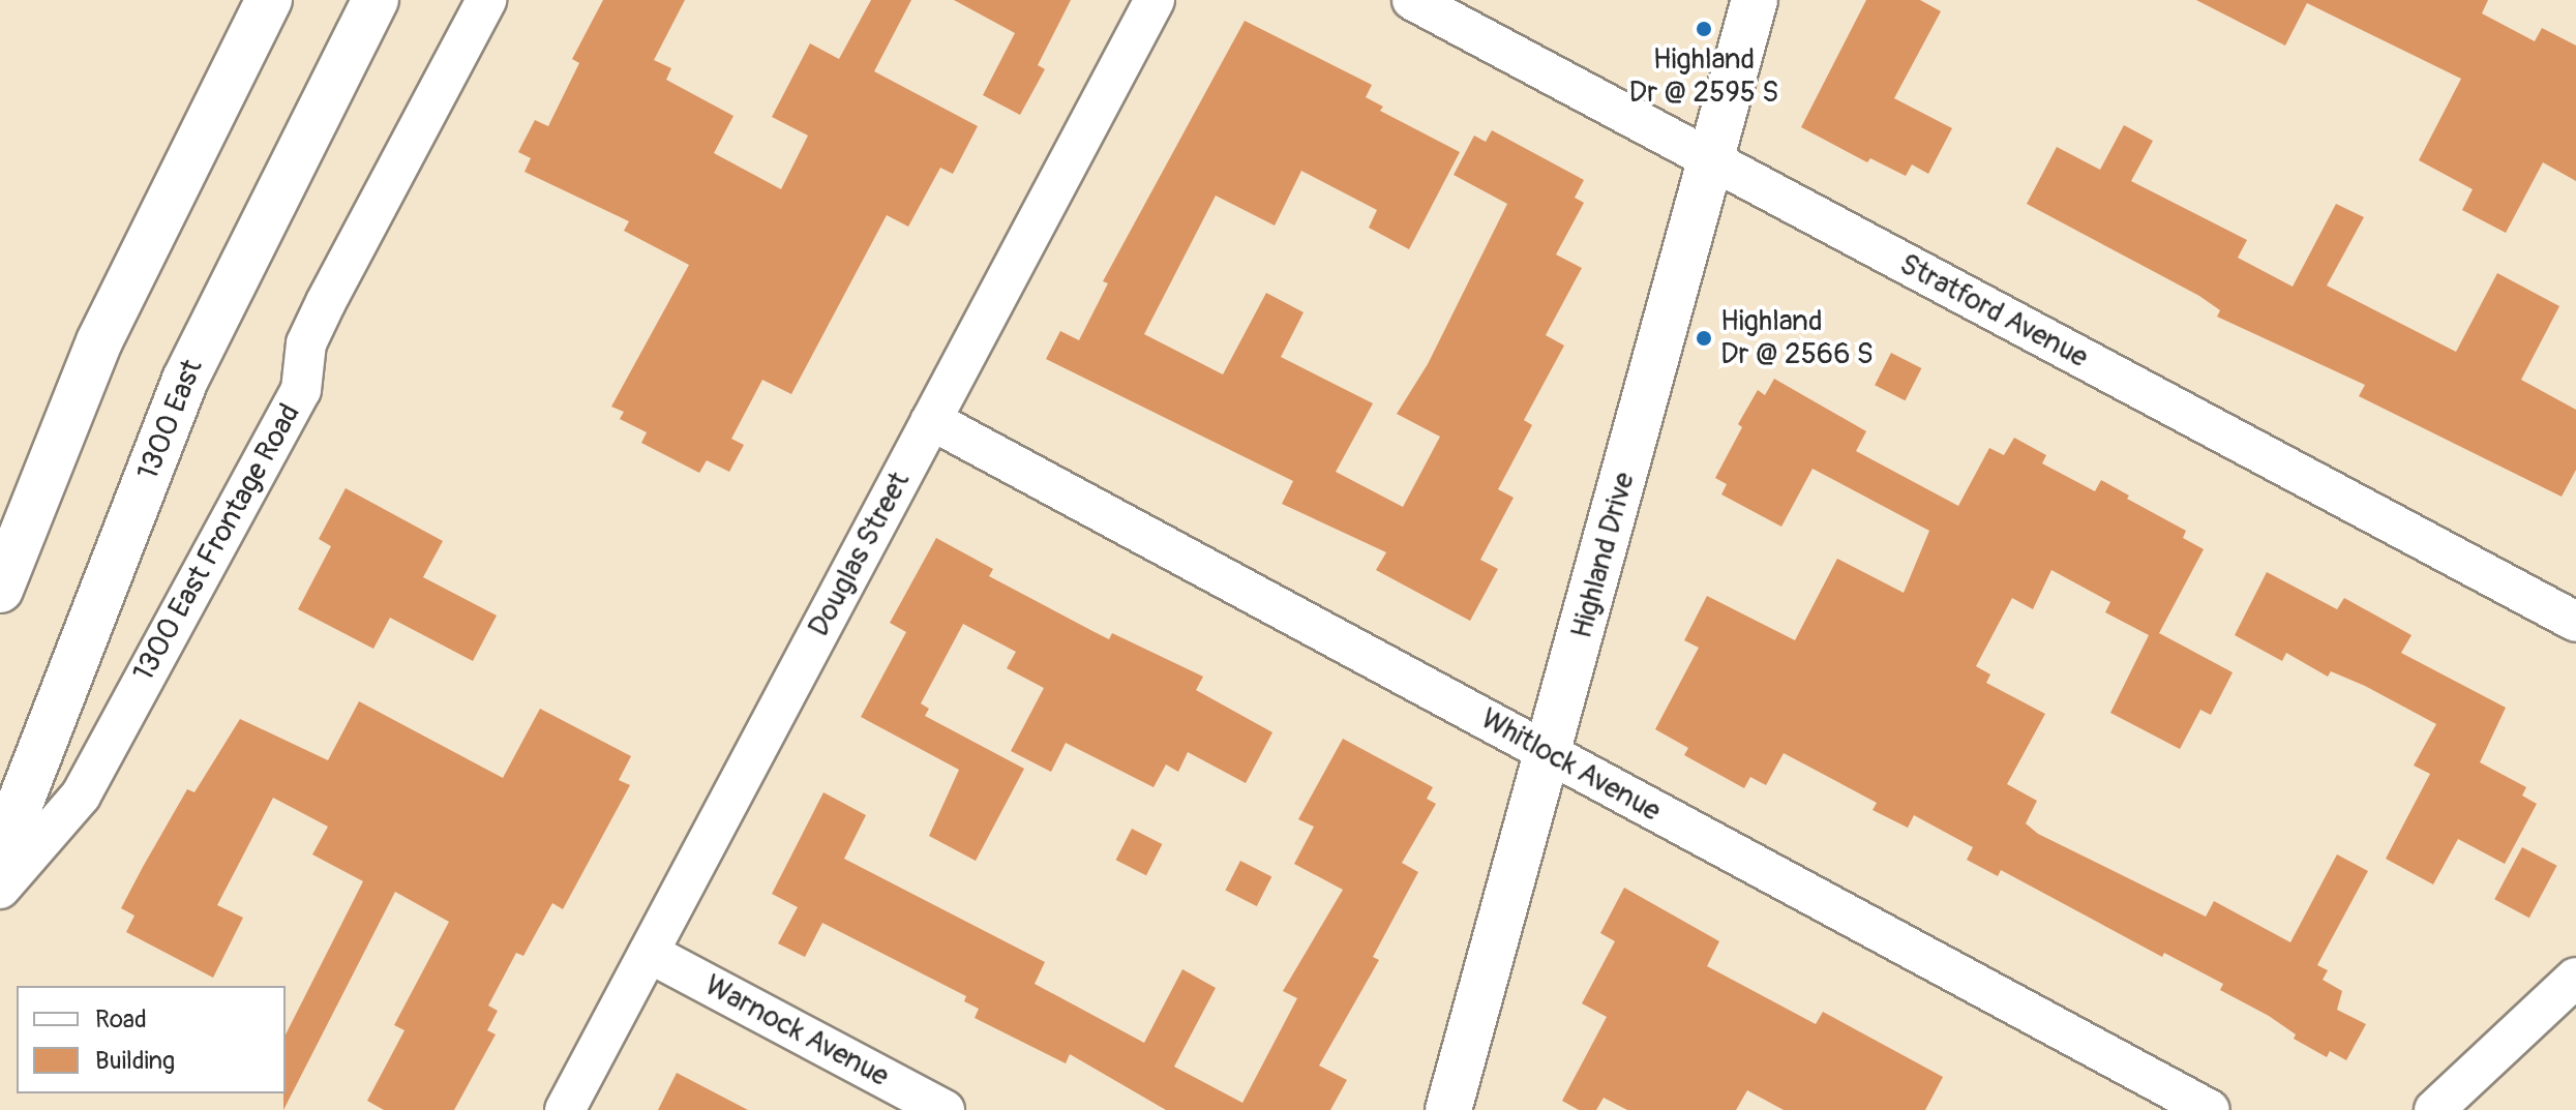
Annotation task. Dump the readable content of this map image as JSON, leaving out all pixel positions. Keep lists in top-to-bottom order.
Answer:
{
  "streets": {
    "main road": ["1300 East", "Highland Drive"],
    "street": [
      "Stratford Avenue",
      "1300 East Frontage Road",
      "Douglas Street",
      "Whitlock Avenue",
      "Warnock Avenue"
    ]
  },
  "crossings": [
    ["Stratford Avenue", "Highland Drive"],
    ["Douglas Street", "Whitlock Avenue"],
    ["Douglas Street", "Warnock Avenue"],
    ["Highland Drive", "Whitlock Avenue"]
  ],
  "places": ["Highland Dr @ 2595 S", "Highland Dr @ 2566 S"],
  "legend": ["Road", "Building"]
}
